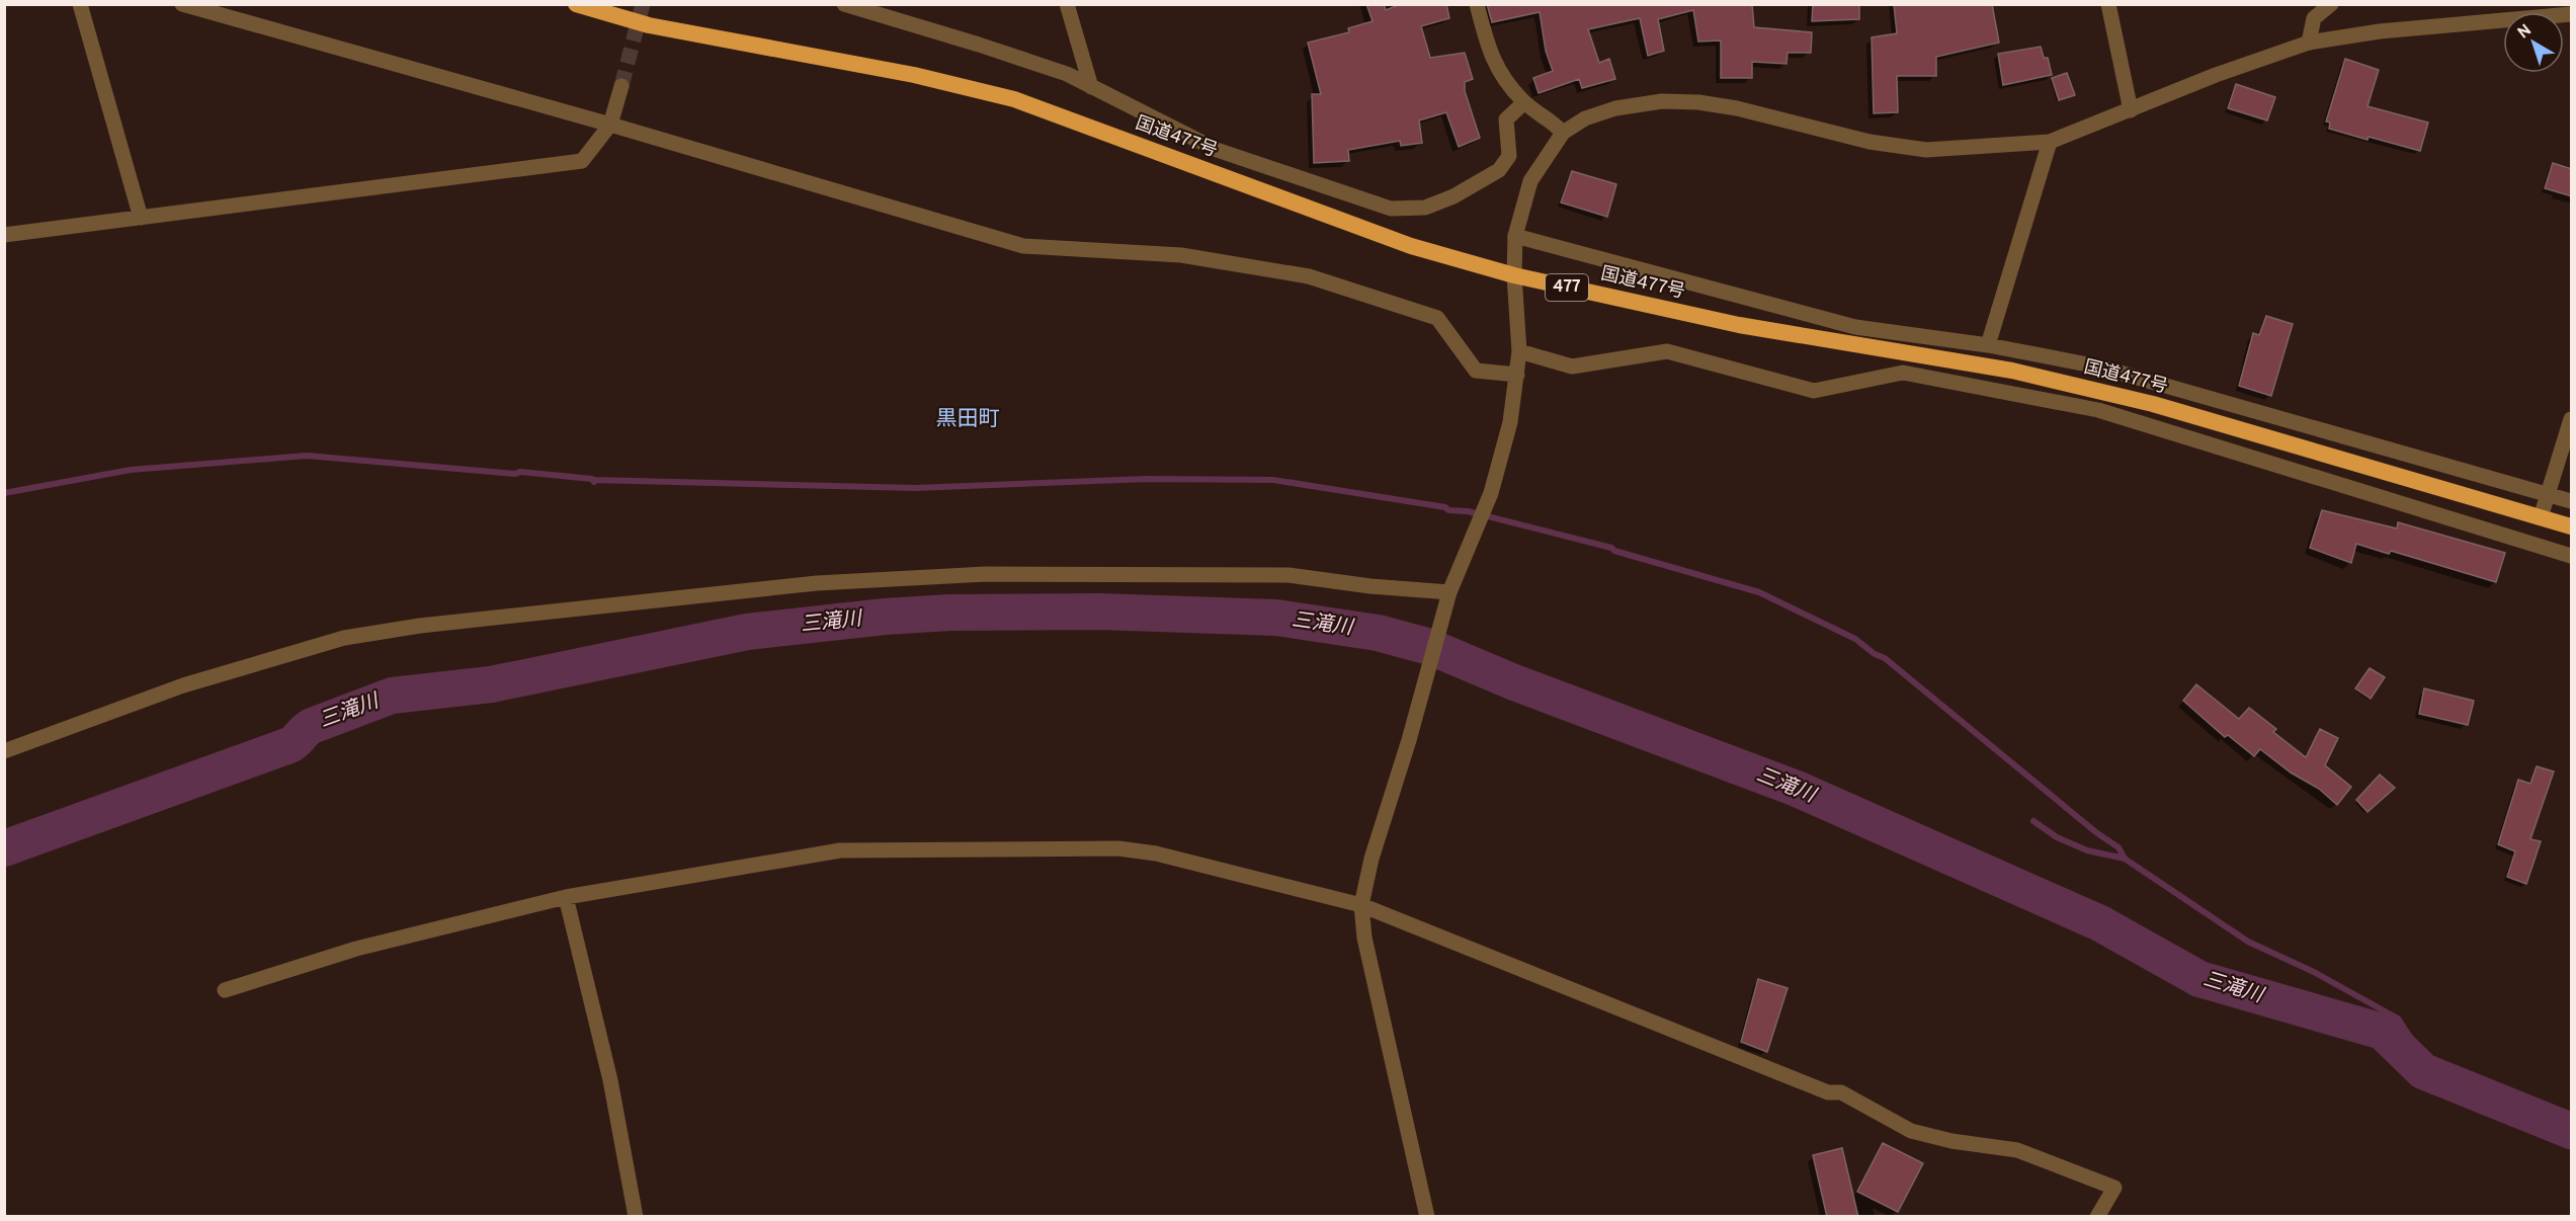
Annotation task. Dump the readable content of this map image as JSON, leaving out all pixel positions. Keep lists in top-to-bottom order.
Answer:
{
  "streets": {
    "highway": ["国道477号", "477"]
  },
  "districts": ["黒田町"],
  "water": ["三滝川"],
  "north": "top left"
}
